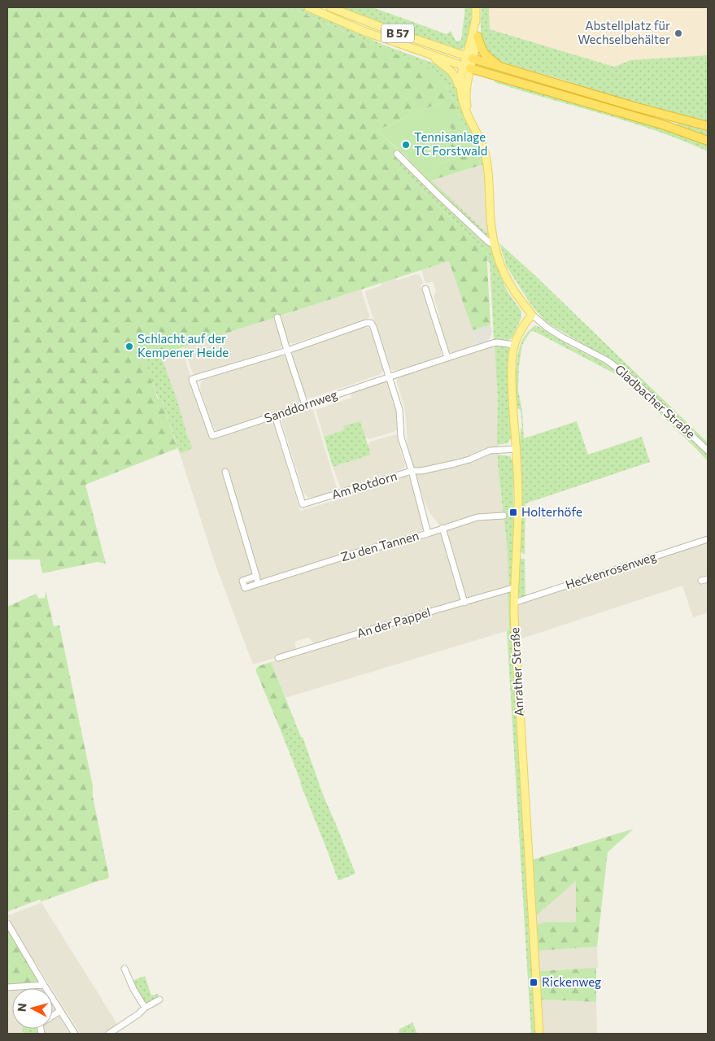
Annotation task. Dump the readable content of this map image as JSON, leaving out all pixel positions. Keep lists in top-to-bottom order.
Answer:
{
  "streets": {
    "main road": ["B 57", "Gladbacher Straße", "Anrather Straße"],
    "street": [
      "Sanddornweg",
      "Am Rotdorn",
      "Zu den Tannen",
      "Heckenrosenweg",
      "An der Pappel"
    ]
  },
  "crossings": [
    ["Gladbacher Straße", "Anrather Straße"],
    ["Sanddornweg", "Am Rotdorn"],
    ["Sanddornweg", "Anrather Straße"],
    ["Am Rotdorn", "Anrather Straße"],
    ["Heckenrosenweg", "Anrather Straße"]
  ],
  "places": {
    "other": ["Abstellplatz für Wechselbehälter", "Tennisanlage TC Forstwald", "Schlacht auf der Kempener Heide"],
    "transit": ["Holterhöfe", "Rickenweg"]
  },
  "north": "left"
}
